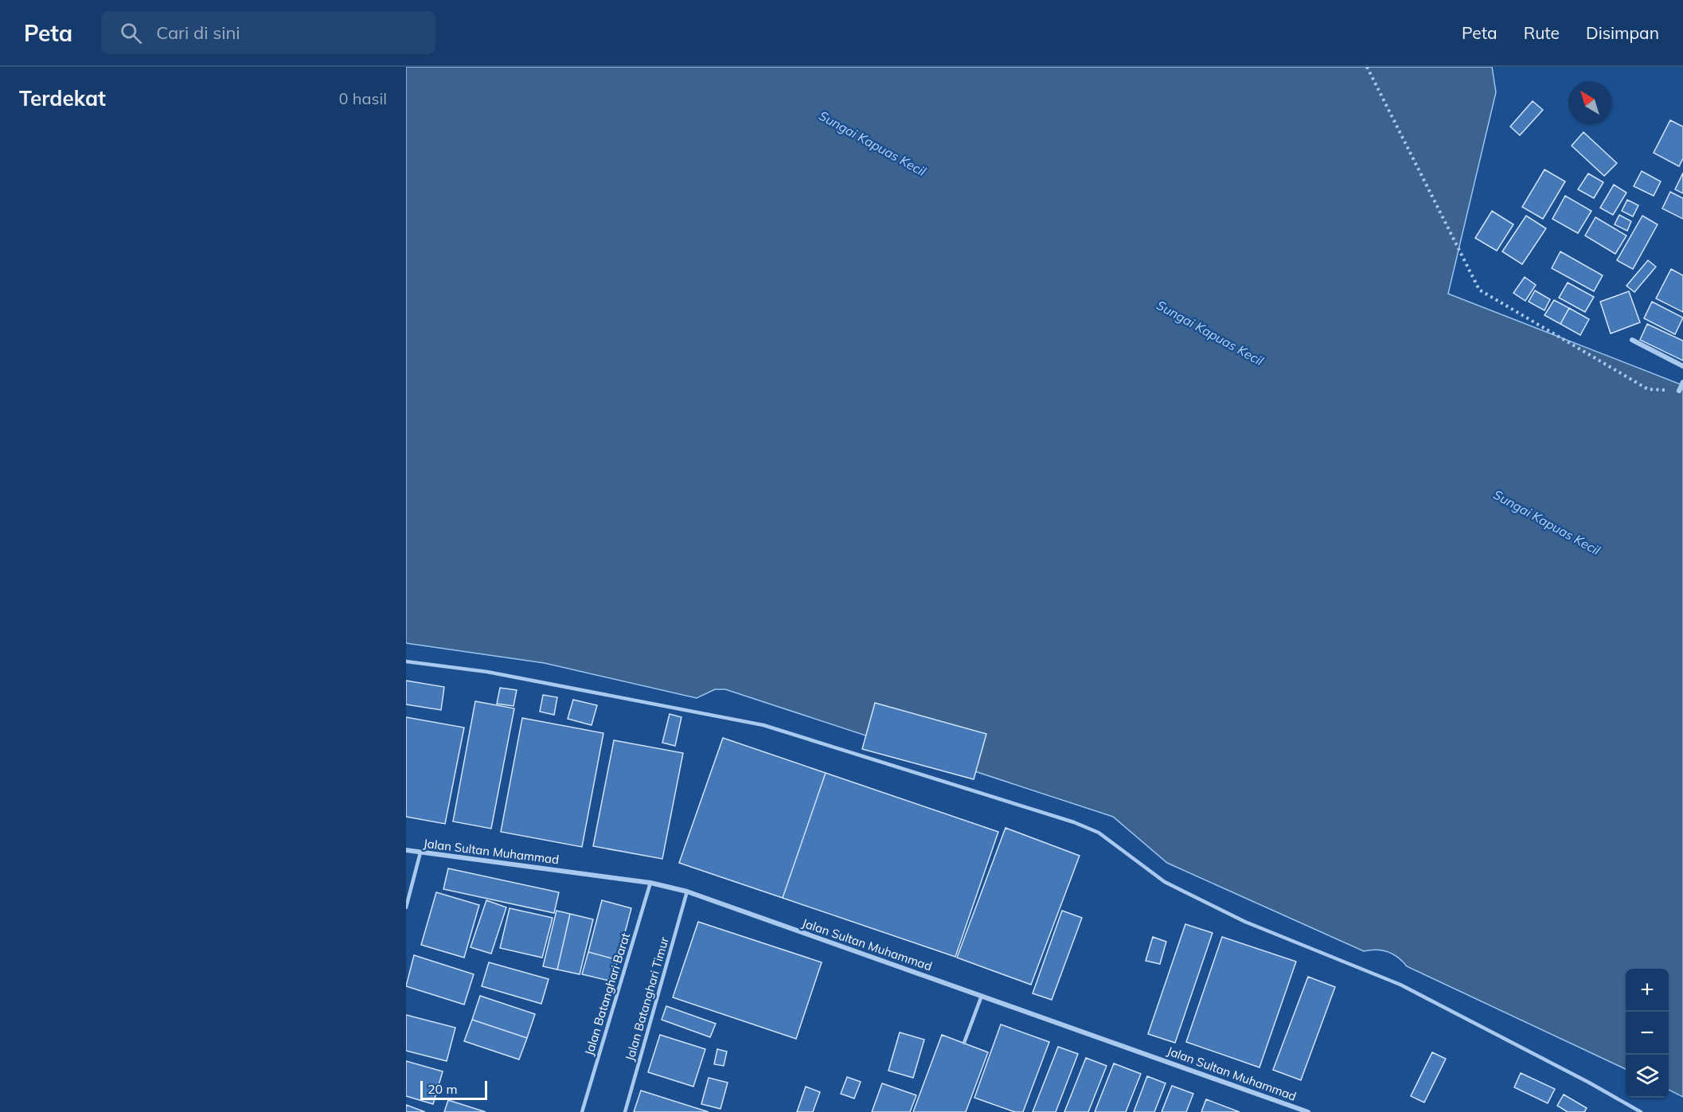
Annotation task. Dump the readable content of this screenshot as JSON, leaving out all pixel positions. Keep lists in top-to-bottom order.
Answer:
{
  "streets": {
    "street": ["Jalan Sultan Muhammad"],
    "lane": ["Jalan Batanghari Barat", "Jalan Batanghari Timur"]
  },
  "crossings": [
    ["Jalan Sultan Muhammad", "Jalan Batanghari Barat"],
    ["Jalan Sultan Muhammad", "Jalan Batanghari Timur"]
  ],
  "water": ["Sungai Kapuas Kecil"],
  "scale_bar": "20 m",
  "north": "top left",
  "page": {
    "header": "Peta",
    "search": "Cari di sini",
    "nav": ["Peta", "Rute", "Disimpan"],
    "heading": ["Terdekat", "0 hasil"],
    "map_buttons": ["+", "−"],
    "scale": "20 m"
  }
}
